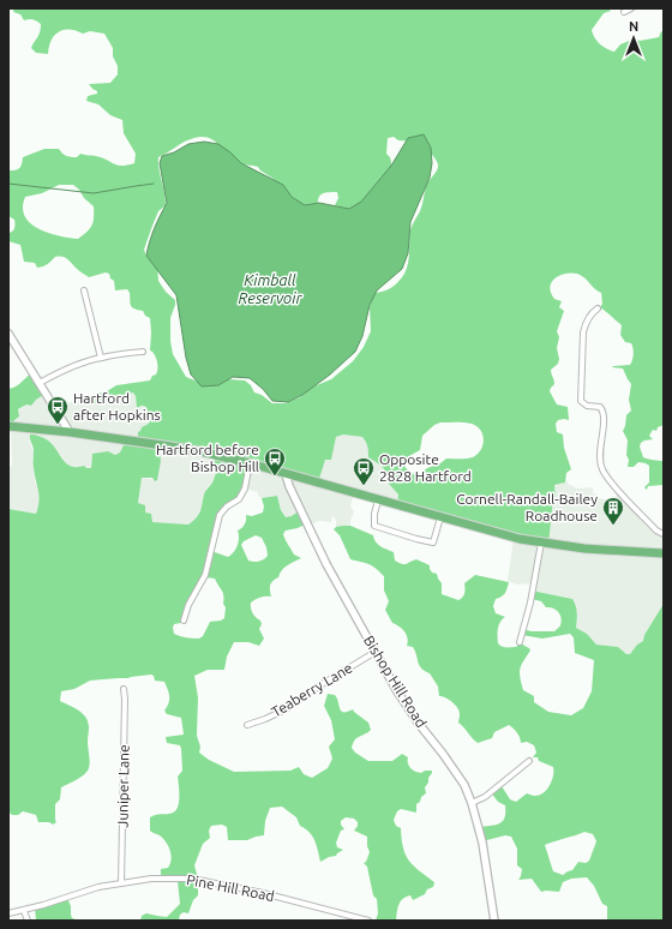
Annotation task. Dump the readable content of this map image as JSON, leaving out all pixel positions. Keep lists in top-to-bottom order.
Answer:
{
  "streets": {
    "street": [
      "Bishop Hill Road",
      "Teaberry Lane",
      "Juniper Lane",
      "Pine Hill Road"
    ]
  },
  "crossings": [
    ["Bishop Hill Road", "Teaberry Lane"],
    ["Juniper Lane", "Pine Hill Road"]
  ],
  "water": ["Kimball Reservoir"],
  "places": {
    "bus stop": ["Hartford after Hopkins", "Hartford before Bishop Hill", "Opposite 2828 Hartford"],
    "building": ["Cornell-Randall-Bailey Roadhouse"]
  },
  "north": "top"
}
